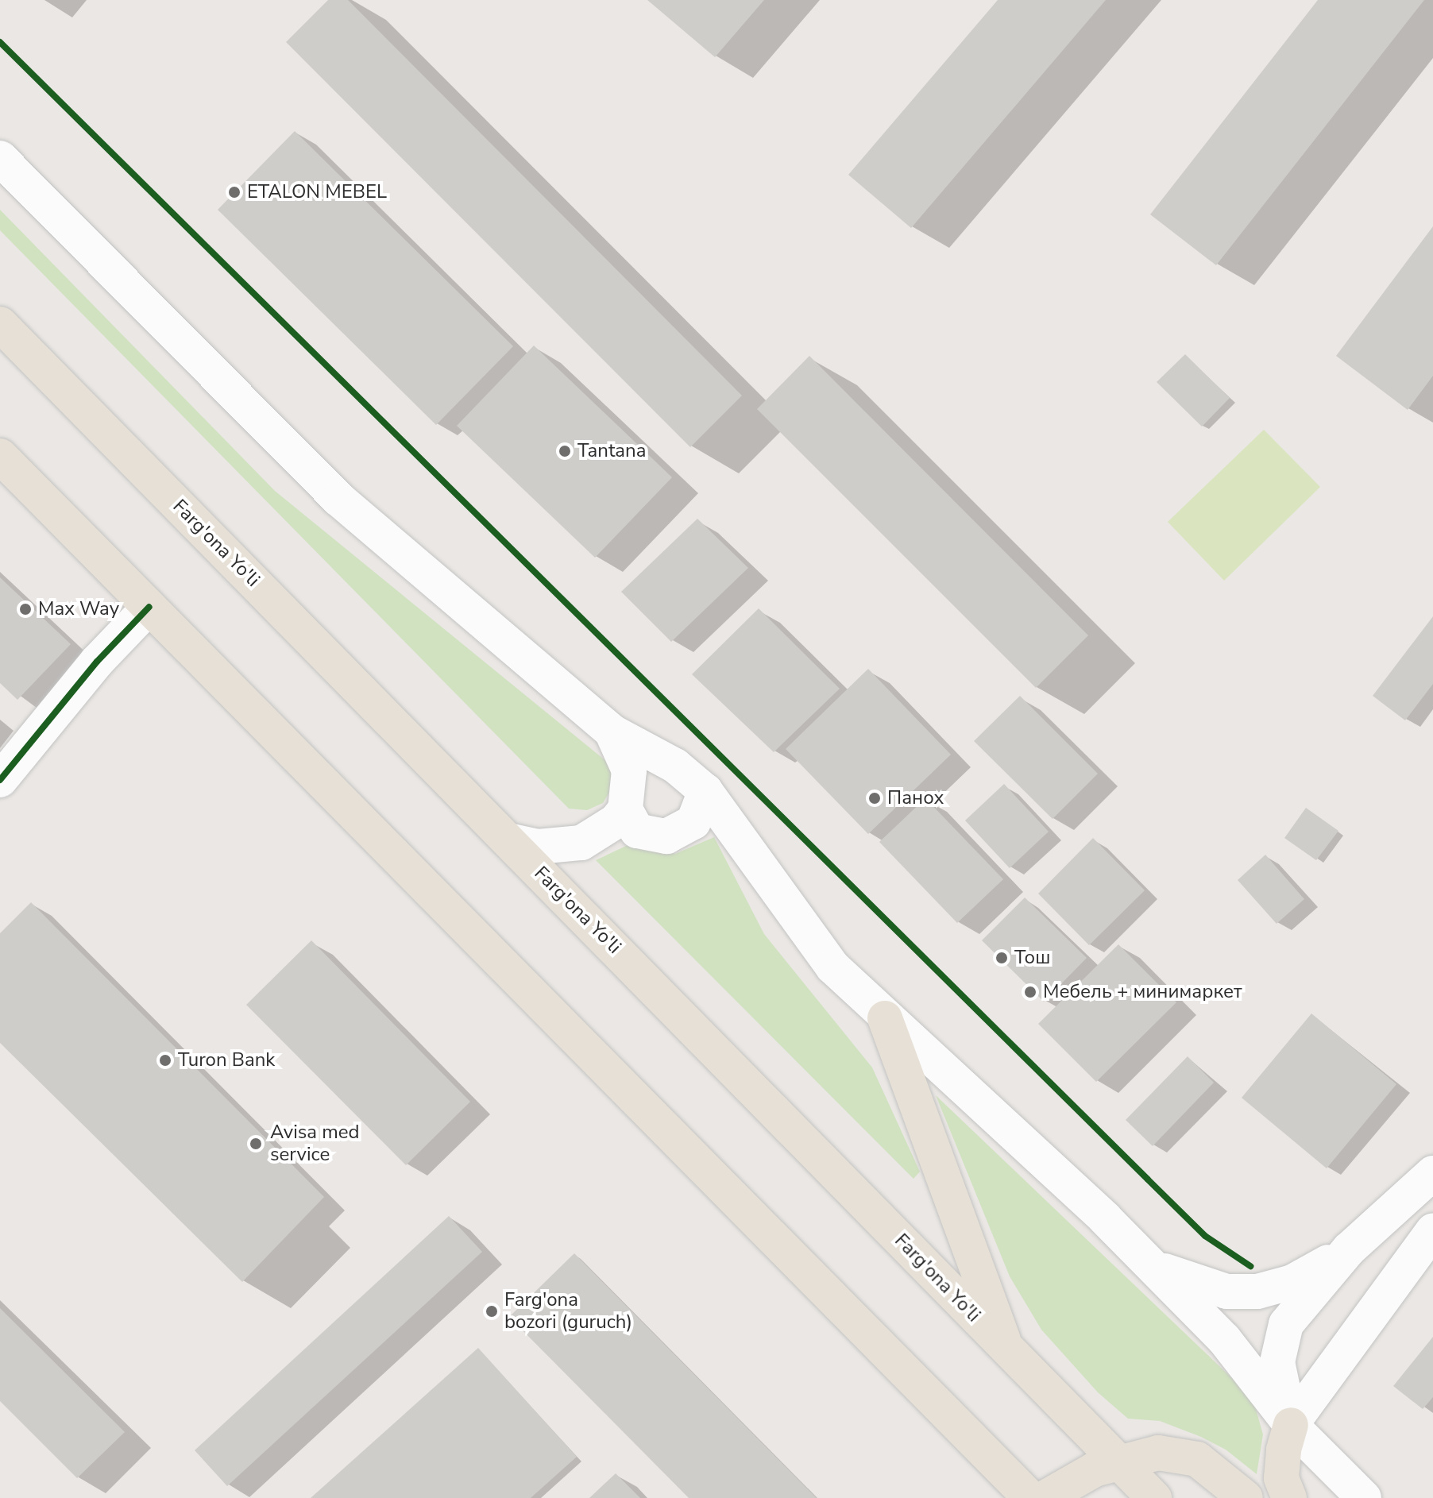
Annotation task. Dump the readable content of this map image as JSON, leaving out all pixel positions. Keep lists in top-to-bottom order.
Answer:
{
  "streets": {
    "main road": ["Farg'ona Yo'li"]
  },
  "places": [
    "ETALON MEBEL",
    "Tantana",
    "Max Way",
    "Панох",
    "Тош",
    "Мебель + минимаркет",
    "Turon Bank",
    "Avisa med service",
    "Farg'ona bozori (guruch)"
  ]
}
